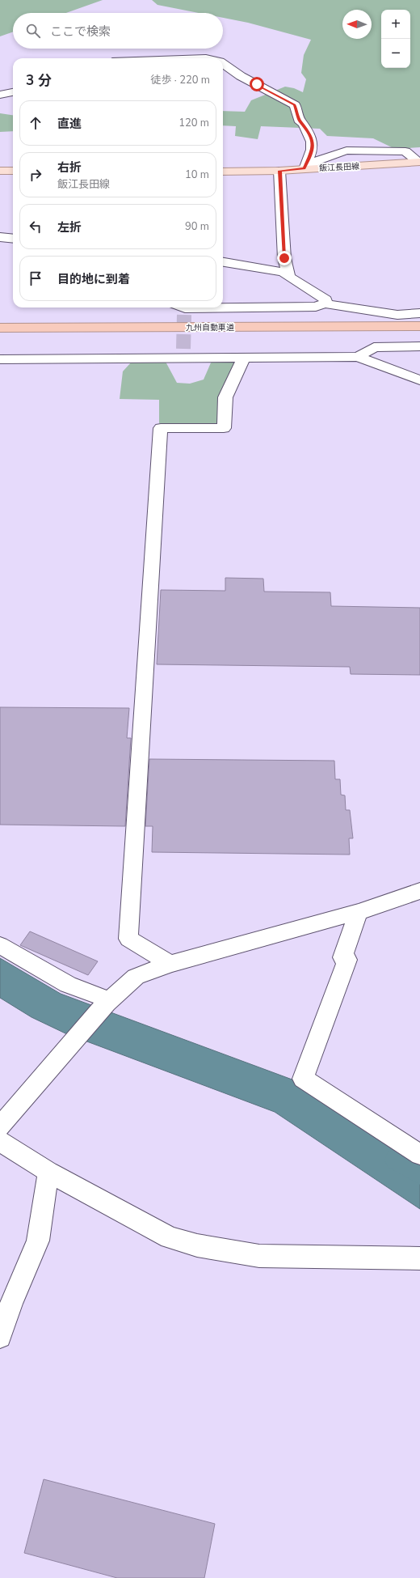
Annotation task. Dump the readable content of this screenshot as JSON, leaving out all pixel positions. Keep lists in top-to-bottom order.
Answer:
{
  "streets": {
    "highway": ["九州自動車道"],
    "main road": ["飯江長田線"]
  },
  "north": "left",
  "page": {
    "map_buttons": ["+", "−"],
    "search": "ここで検索",
    "heading": ["3 分", "徒歩 · 220 m"],
    "list": [
      ["直進", "120 m"],
      ["右折", "飯江長田線", "10 m"],
      ["左折", "90 m"],
      "目的地に到着"
    ]
  }
}
